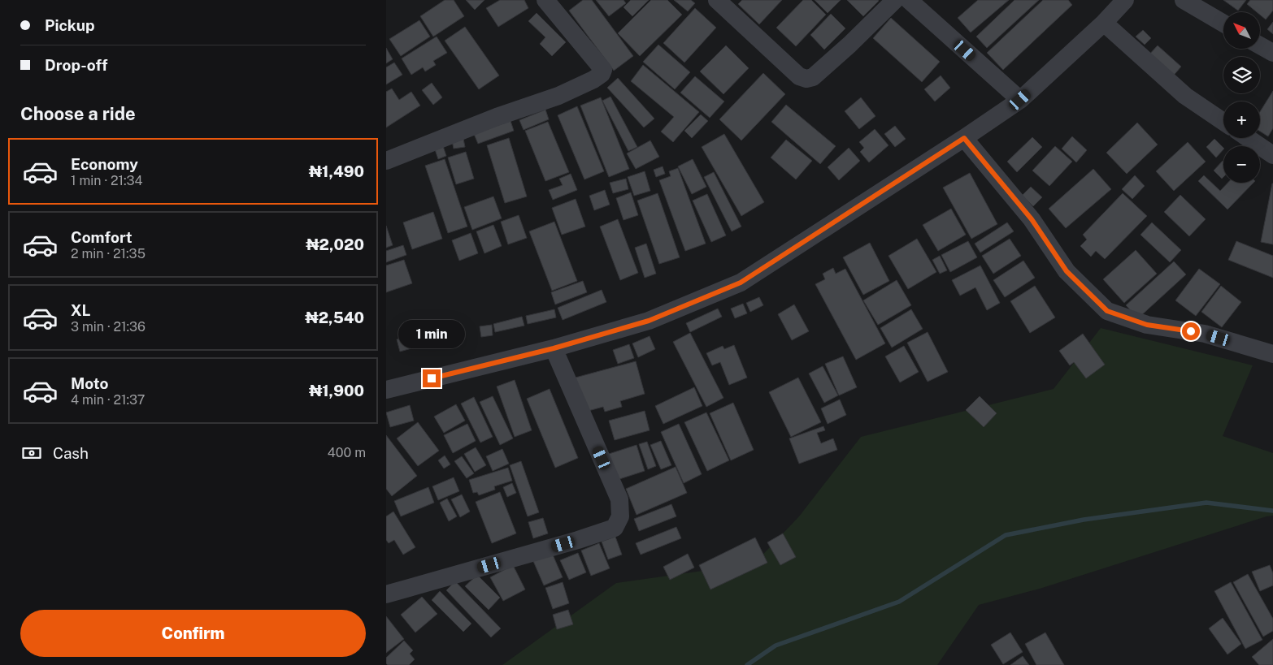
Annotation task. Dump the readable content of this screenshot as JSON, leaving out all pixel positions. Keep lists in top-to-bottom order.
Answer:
{
  "north": "top left",
  "page": {
    "banner": ["Pickup", "Drop-off"],
    "map_buttons": ["+", "−"],
    "heading": "Choose a ride",
    "list": [
      {
        "name": "Economy",
        "note": "1 min · 21:34",
        "value": "₦1,490"
      },
      {
        "name": "Comfort",
        "note": "2 min · 21:35",
        "value": "₦2,020"
      },
      {
        "name": "XL",
        "note": "3 min · 21:36",
        "value": "₦2,540"
      },
      {
        "name": "Moto",
        "note": "4 min · 21:37",
        "value": "₦1,900"
      }
    ],
    "bubble": "1 min",
    "pay": ["Cash", "400 m"],
    "buttons": "Confirm"
  }
}
